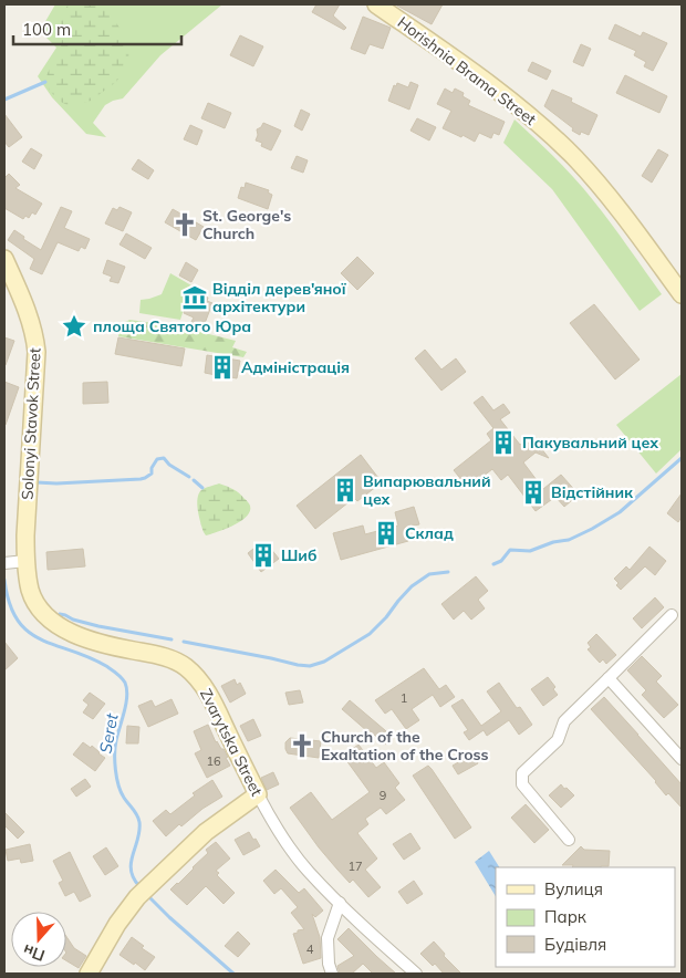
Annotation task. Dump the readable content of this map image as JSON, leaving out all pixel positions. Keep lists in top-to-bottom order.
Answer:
{
  "streets": {
    "street": ["Horishnia Brama Street", "Solonyi Stavok Street", "Zvarytska Street"]
  },
  "crossings": [
    ["Solonyi Stavok Street", "Zvarytska Street"]
  ],
  "water": ["Seret"],
  "places": {
    "church": ["St. George's Church", "Church of the Exaltation of the Cross"],
    "museum": ["Відділ дерев'яної архітектури"],
    "place": ["площа Святого Юра"],
    "building": [
      "Адміністрація",
      "Пакувальний цех",
      "Випарювальний цех",
      "Відстійник",
      "Склад",
      "Шиб"
    ]
  },
  "house_numbers": [
    "1",
    "16",
    "9",
    "17",
    "4"
  ],
  "legend": ["Вулиця", "Парк", "Будівля"],
  "scale_bar": "100 m",
  "north": "bottom"
}
